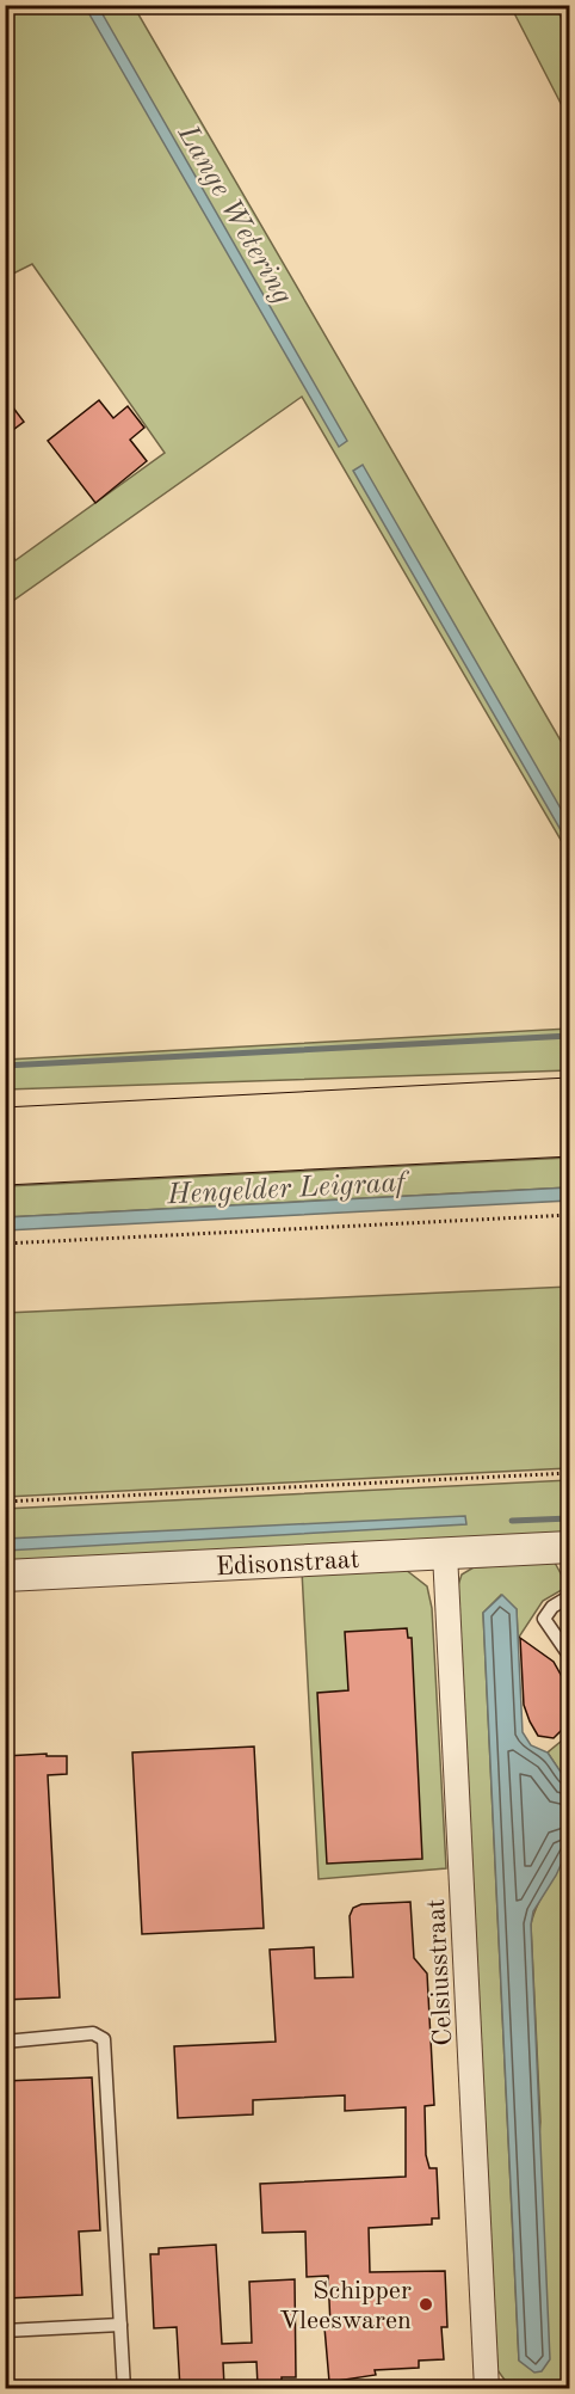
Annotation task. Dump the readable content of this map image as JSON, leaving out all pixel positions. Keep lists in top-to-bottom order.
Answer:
{
  "streets": {
    "street": ["Edisonstraat", "Celsiusstraat"]
  },
  "crossings": [
    ["Edisonstraat", "Celsiusstraat"]
  ],
  "water": ["Lange Wetering", "Hengelder Leigraaf"],
  "places": ["Schipper Vleeswaren"]
}
